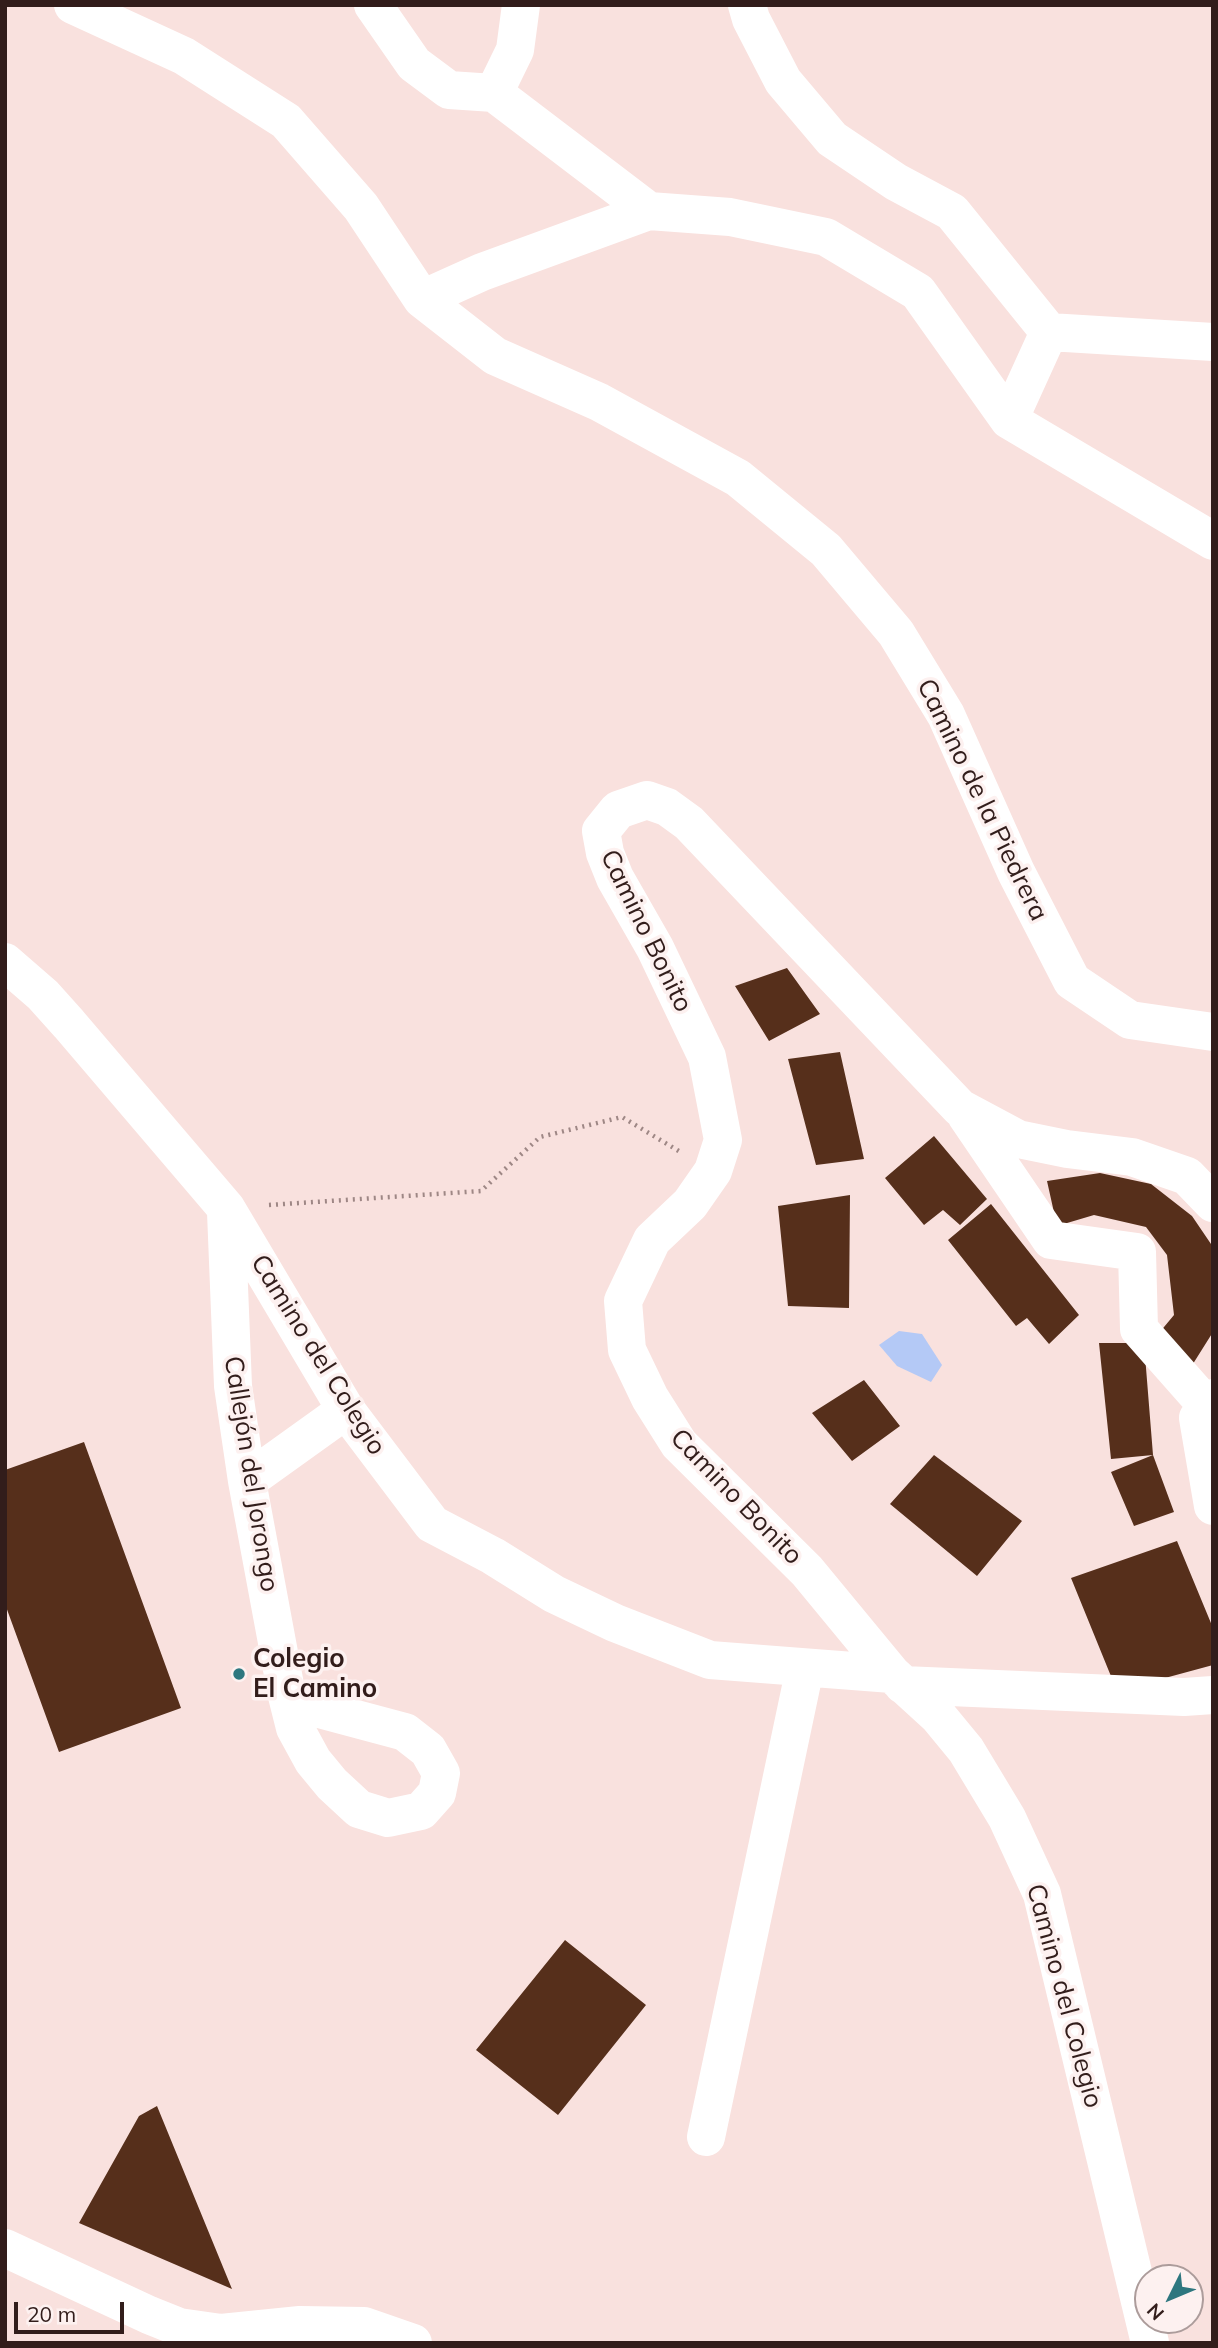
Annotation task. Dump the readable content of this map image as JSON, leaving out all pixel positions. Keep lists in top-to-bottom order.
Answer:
{
  "streets": {
    "street": [
      "Camino de la Piedrera",
      "Camino Bonito",
      "Camino del Colegio",
      "Callejón del Jorongo"
    ]
  },
  "crossings": [
    ["Camino Bonito", "Camino del Colegio"],
    ["Camino del Colegio", "Callejón del Jorongo"]
  ],
  "places": ["Colegio El Camino"],
  "scale_bar": "20 m",
  "north": "bottom left"
}
